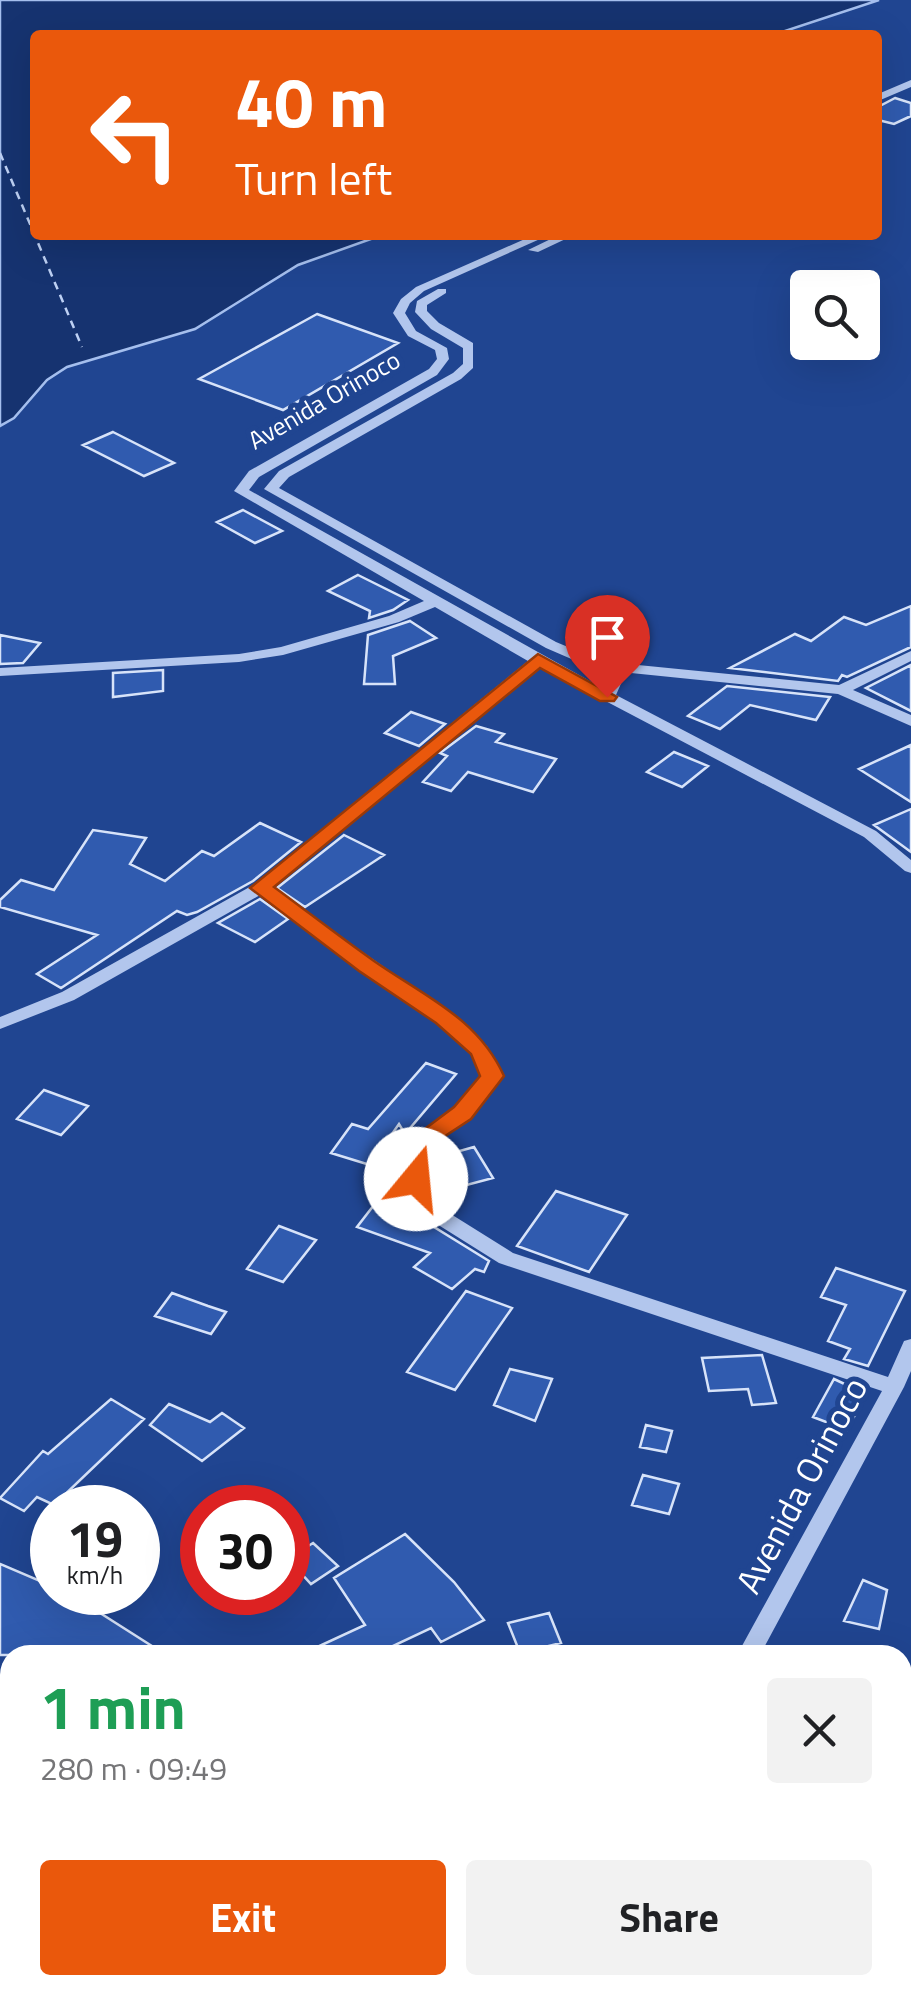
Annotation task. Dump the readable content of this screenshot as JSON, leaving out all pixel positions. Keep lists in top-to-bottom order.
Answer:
{
  "streets": {
    "street": ["Avenida Orinoco"]
  },
  "page": {
    "turn": ["40 m", "Turn left"],
    "speed": "19 km/h",
    "limit": "30",
    "heading": ["1 min", "280 m · 09:49"],
    "buttons": ["Exit", "Share"]
  }
}
